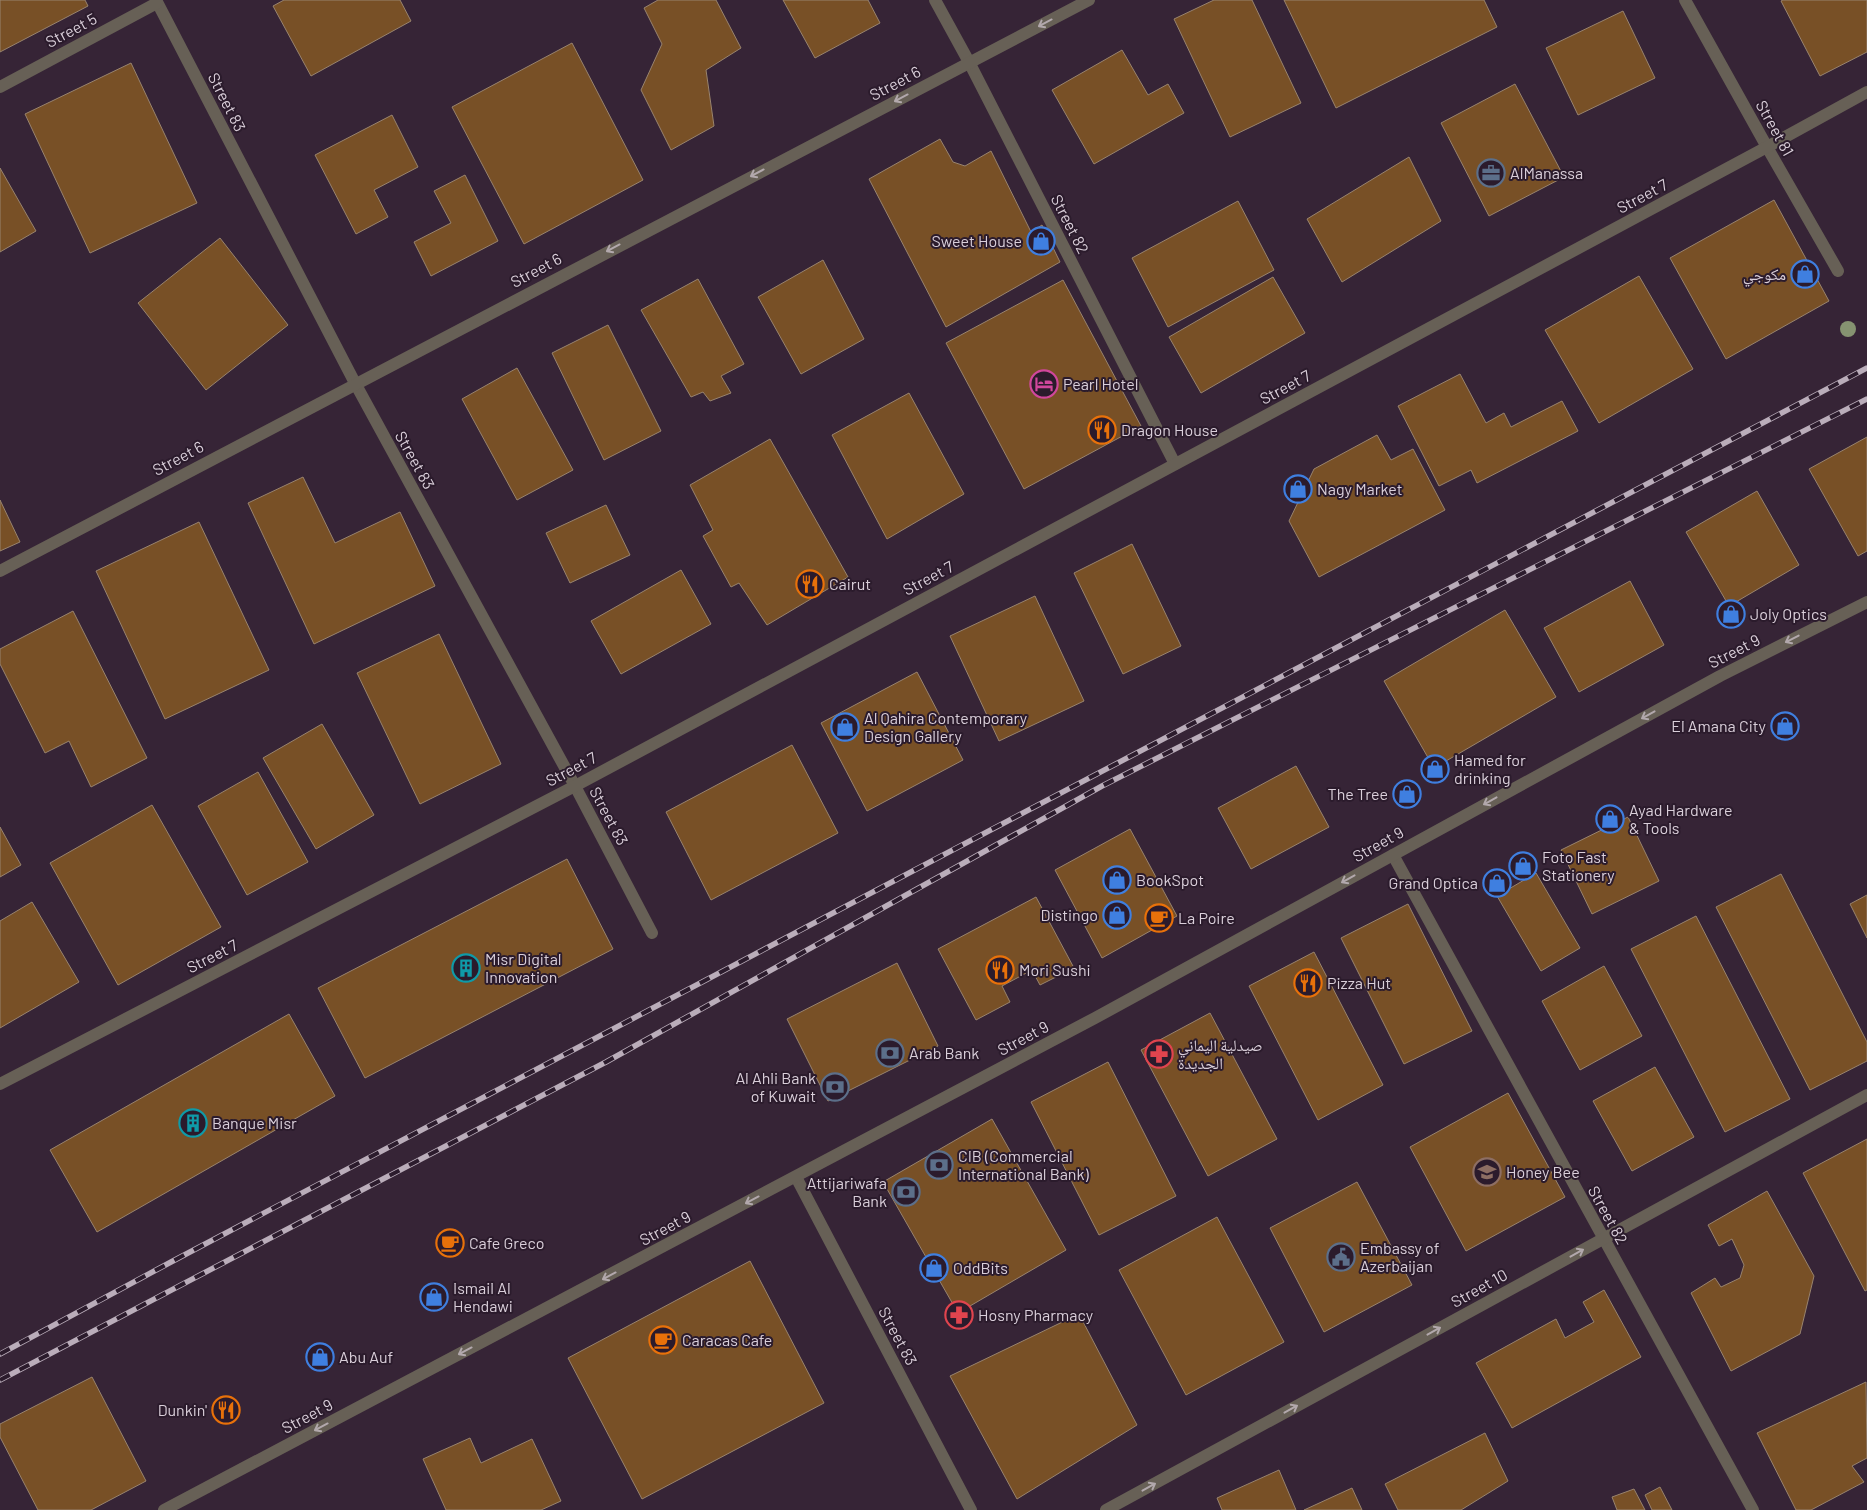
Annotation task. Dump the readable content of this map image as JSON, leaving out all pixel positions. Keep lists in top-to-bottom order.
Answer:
{
  "streets": {
    "street": [
      "Street 5",
      "Street 6",
      "Street 83",
      "Street 81",
      "Street 7",
      "Street 82",
      "Street 9",
      "Street 10"
    ]
  },
  "crossings": [
    ["Street 5", "Street 83"],
    ["Street 6", "Street 83"],
    ["Street 6", "Street 82"],
    ["Street 83", "Street 7"],
    ["Street 83", "Street 9"],
    ["Street 81", "Street 7"],
    ["Street 7", "Street 82"],
    ["Street 82", "Street 9"],
    ["Street 82", "Street 10"]
  ],
  "one_way": ["Street 6", "Street 9", "Street 10"],
  "places": {
    "office": ["AlManassa"],
    "shop": [
      "Sweet House",
      "مكوجي",
      "Nagy Market",
      "Joly Optics",
      "El Amana City",
      "Al Qahira Contemporary Design Gallery",
      "Hamed for drinking",
      "The Tree",
      "Ayad Hardware & Tools",
      "Foto Fast Stationery",
      "BookSpot",
      "Grand Optica",
      "Distingo",
      "OddBits",
      "Ismail Al Hendawi",
      "Abu Auf"
    ],
    "hotel": ["Pearl Hotel"],
    "restaurant": [
      "Dragon House",
      "Cairut",
      "Mori Sushi",
      "Pizza Hut",
      "Dunkin'"
    ],
    "cafe": ["La Poire", "Cafe Greco", "Caracas Cafe"],
    "building": ["Misr Digital Innovation", "Banque Misr"],
    "bank": [
      "Arab Bank",
      "Al Ahli Bank of Kuwait",
      "CIB (Commercial International Bank)",
      "Attijariwafa Bank"
    ],
    "pharmacy": ["صيدلية اليماني الجديدة", "Hosny Pharmacy"],
    "school or university": ["Honey Bee"],
    "public building": ["Embassy of Azerbaijan"]
  }
}
